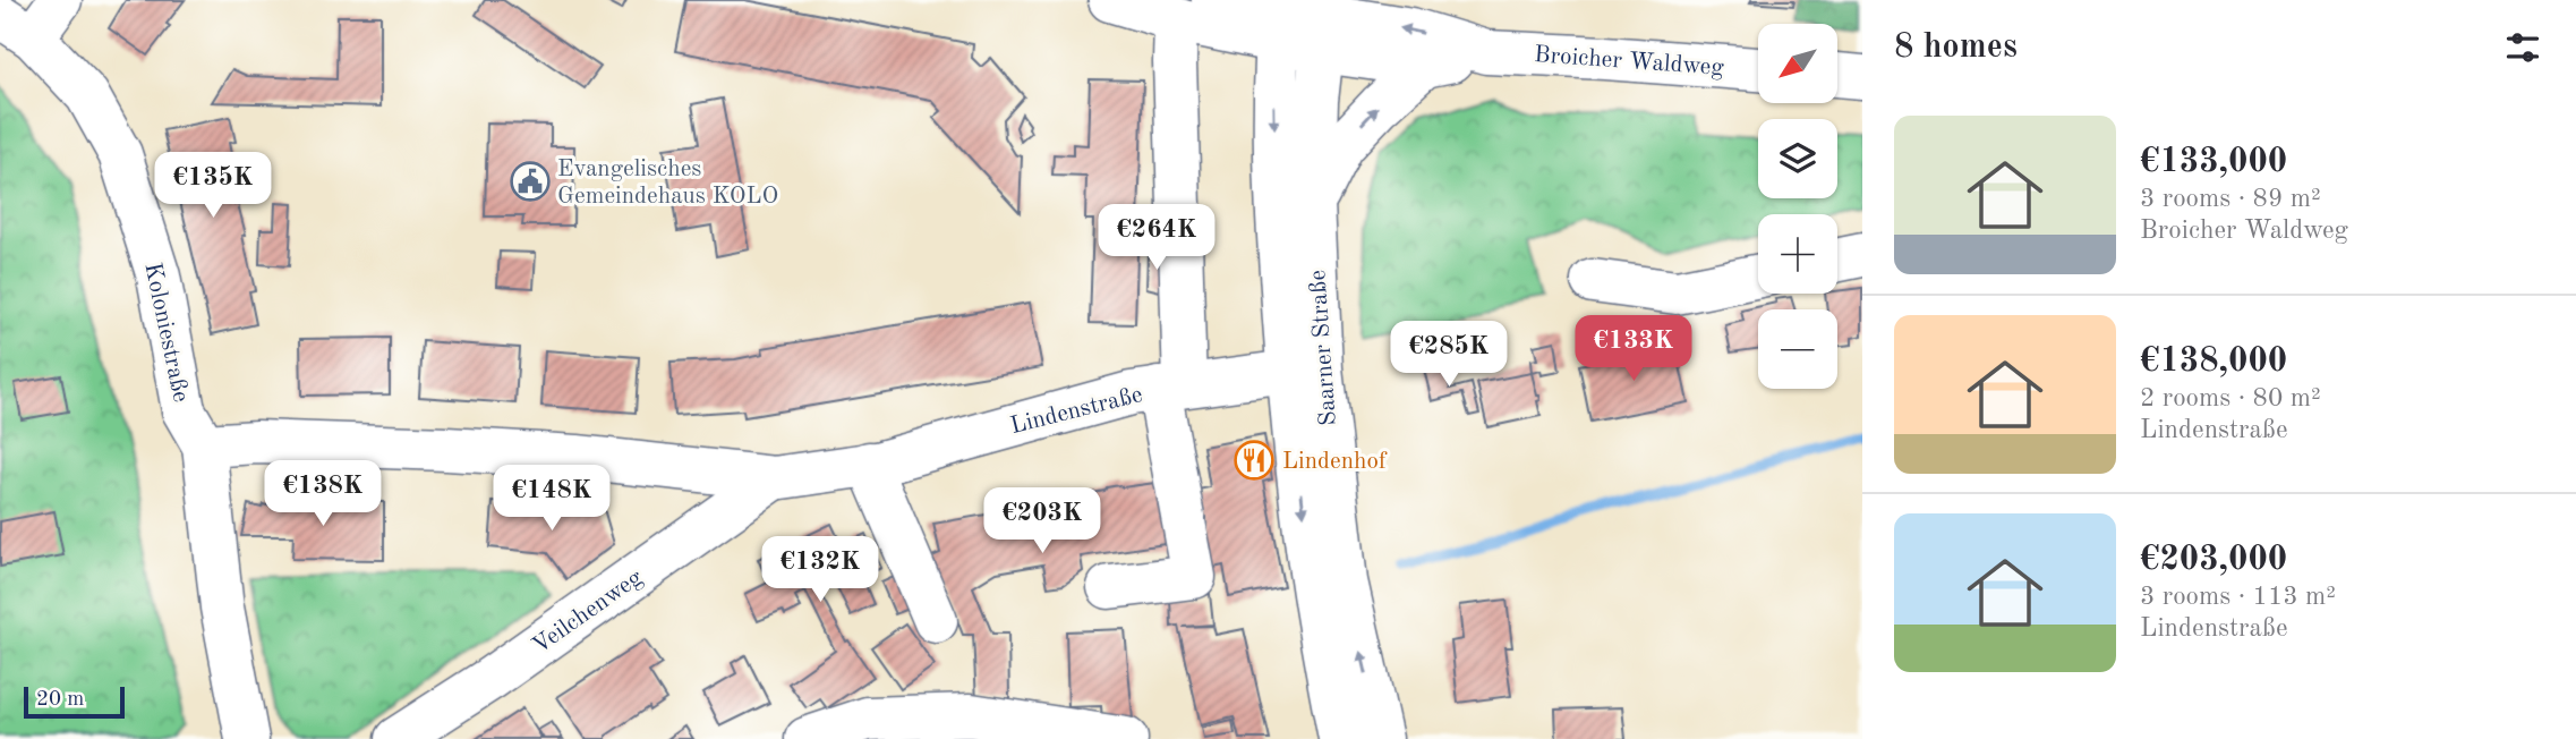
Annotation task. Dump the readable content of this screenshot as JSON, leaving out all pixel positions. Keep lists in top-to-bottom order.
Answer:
{
  "streets": {
    "street": [
      "Broicher Waldweg",
      "Koloniestraße",
      "Saarner Straße",
      "Lindenstraße",
      "Veilchenweg"
    ]
  },
  "crossings": [
    ["Broicher Waldweg", "Saarner Straße"],
    ["Koloniestraße", "Lindenstraße"],
    ["Saarner Straße", "Lindenstraße"],
    ["Lindenstraße", "Veilchenweg"]
  ],
  "places": {
    "public building": ["Evangelisches Gemeindehaus KOLO"],
    "restaurant": ["Lindenhof"]
  },
  "scale_bar": "20 m",
  "north": "bottom left",
  "page": {
    "heading": "8 homes",
    "map_buttons": ["+", "−"],
    "list": [
      {
        "name": "€133,000",
        "note": "3 rooms · 89 m² · Broicher Waldweg"
      },
      {
        "name": "€138,000",
        "note": "2 rooms · 80 m² · Lindenstraße"
      },
      {
        "name": "€203,000",
        "note": "3 rooms · 113 m² · Lindenstraße"
      }
    ],
    "price": [
      "€135K",
      "€264K",
      "€133K",
      "€285K",
      "€138K",
      "€148K",
      "€203K",
      "€132K"
    ],
    "scale": "20 m"
  }
}
